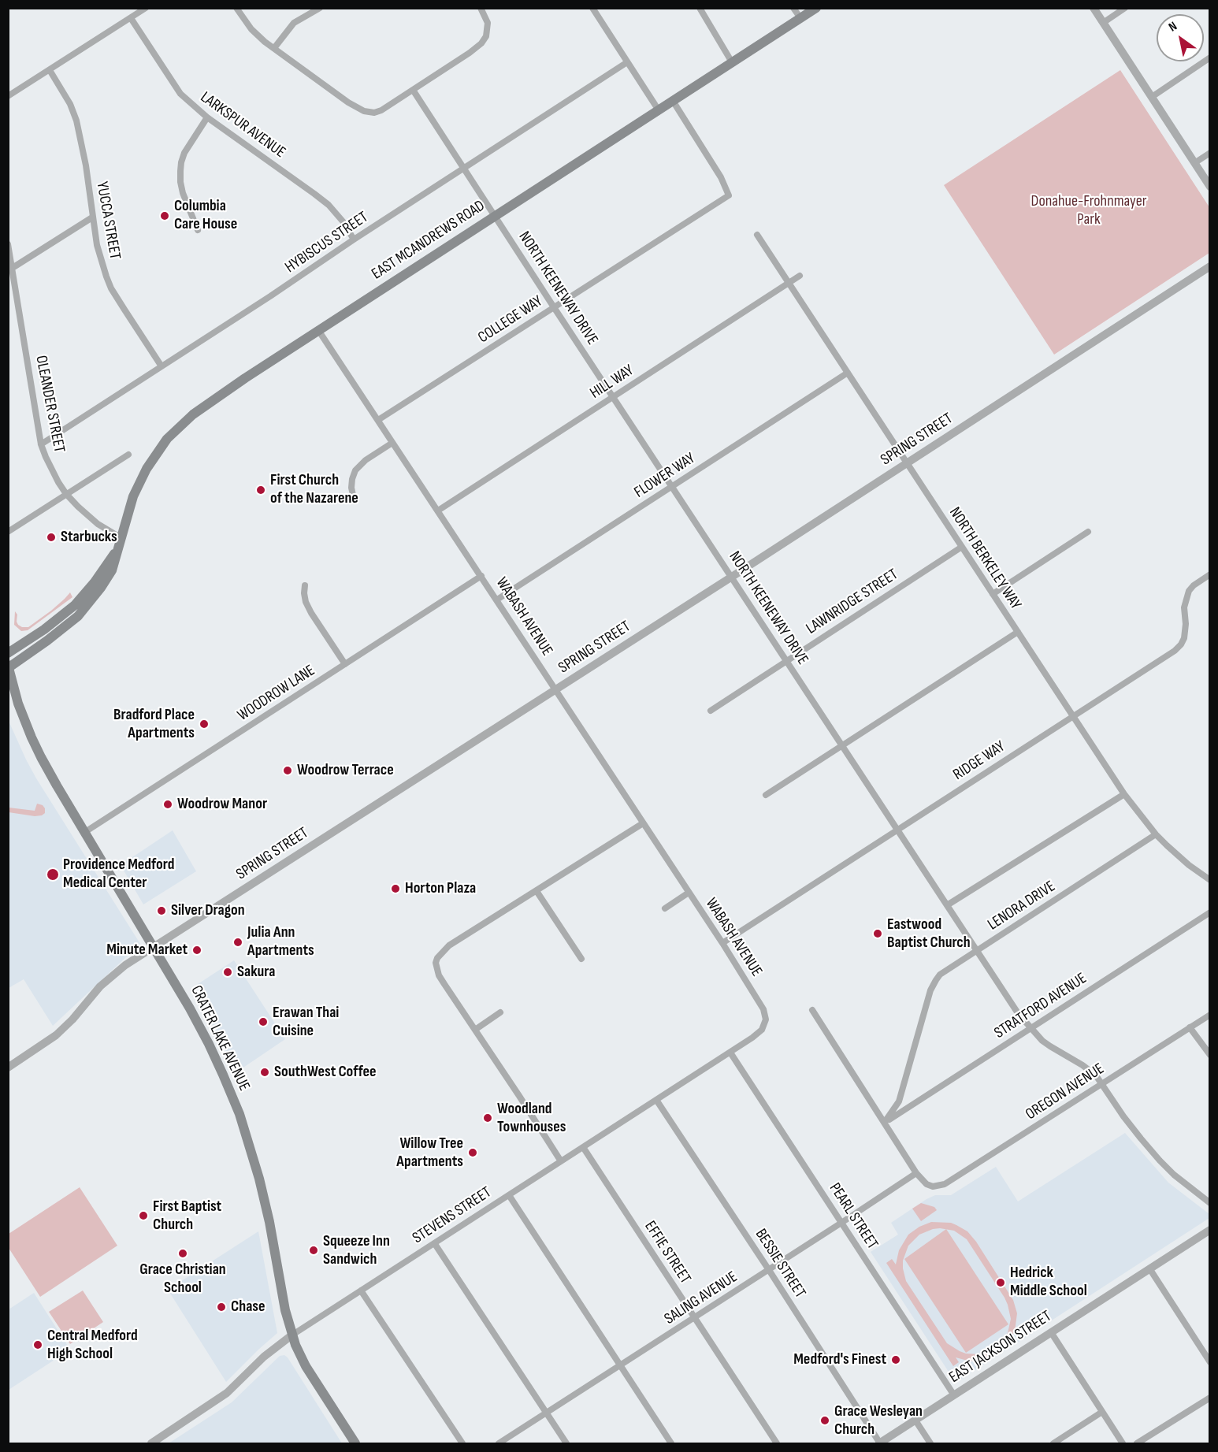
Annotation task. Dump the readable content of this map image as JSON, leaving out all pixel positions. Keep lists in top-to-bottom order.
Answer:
{
  "streets": {
    "main road": ["EAST MCANDREWS ROAD", "CRATER LAKE AVENUE"],
    "street": [
      "LARKSPUR AVENUE",
      "YUCCA STREET",
      "HYBISCUS STREET",
      "NORTH KEENEWAY DRIVE",
      "COLLEGE WAY",
      "HILL WAY",
      "OLEANDER STREET",
      "SPRING STREET",
      "FLOWER WAY",
      "NORTH BERKELEY WAY",
      "LAWNRIDGE STREET",
      "WABASH AVENUE",
      "WOODROW LANE",
      "RIDGE WAY",
      "LENORA DRIVE",
      "STRATFORD AVENUE",
      "OREGON AVENUE",
      "STEVENS STREET",
      "PEARL STREET",
      "EFFIE STREET",
      "BESSIE STREET",
      "SALING AVENUE",
      "EAST JACKSON STREET"
    ]
  },
  "crossings": [
    ["LARKSPUR AVENUE", "HYBISCUS STREET"],
    ["YUCCA STREET", "HYBISCUS STREET"],
    ["EAST MCANDREWS ROAD", "NORTH KEENEWAY DRIVE"],
    ["EAST MCANDREWS ROAD", "COLLEGE WAY"],
    ["EAST MCANDREWS ROAD", "OLEANDER STREET"],
    ["EAST MCANDREWS ROAD", "WABASH AVENUE"],
    ["EAST MCANDREWS ROAD", "CRATER LAKE AVENUE"],
    ["HYBISCUS STREET", "NORTH KEENEWAY DRIVE"],
    ["HYBISCUS STREET", "OLEANDER STREET"],
    ["NORTH KEENEWAY DRIVE", "COLLEGE WAY"],
    ["NORTH KEENEWAY DRIVE", "HILL WAY"],
    ["NORTH KEENEWAY DRIVE", "SPRING STREET"],
    ["NORTH KEENEWAY DRIVE", "FLOWER WAY"],
    ["NORTH KEENEWAY DRIVE", "LAWNRIDGE STREET"],
    ["NORTH KEENEWAY DRIVE", "RIDGE WAY"],
    ["NORTH KEENEWAY DRIVE", "LENORA DRIVE"],
    ["NORTH KEENEWAY DRIVE", "STRATFORD AVENUE"],
    ["NORTH KEENEWAY DRIVE", "OREGON AVENUE"],
    ["COLLEGE WAY", "WABASH AVENUE"],
    ["HILL WAY", "NORTH BERKELEY WAY"],
    ["HILL WAY", "WABASH AVENUE"],
    ["SPRING STREET", "NORTH BERKELEY WAY"],
    ["SPRING STREET", "WABASH AVENUE"],
    ["SPRING STREET", "CRATER LAKE AVENUE"],
    ["FLOWER WAY", "NORTH BERKELEY WAY"],
    ["FLOWER WAY", "WABASH AVENUE"],
    ["NORTH BERKELEY WAY", "LAWNRIDGE STREET"],
    ["NORTH BERKELEY WAY", "RIDGE WAY"],
    ["NORTH BERKELEY WAY", "LENORA DRIVE"],
    ["WABASH AVENUE", "WOODROW LANE"],
    ["WABASH AVENUE", "RIDGE WAY"],
    ["WABASH AVENUE", "STEVENS STREET"],
    ["WOODROW LANE", "CRATER LAKE AVENUE"],
    ["LENORA DRIVE", "STRATFORD AVENUE"],
    ["CRATER LAKE AVENUE", "STEVENS STREET"],
    ["OREGON AVENUE", "SALING AVENUE"],
    ["STEVENS STREET", "PEARL STREET"],
    ["STEVENS STREET", "EFFIE STREET"],
    ["STEVENS STREET", "BESSIE STREET"],
    ["PEARL STREET", "SALING AVENUE"],
    ["PEARL STREET", "EAST JACKSON STREET"],
    ["EFFIE STREET", "SALING AVENUE"],
    ["BESSIE STREET", "SALING AVENUE"],
    ["BESSIE STREET", "EAST JACKSON STREET"]
  ],
  "parks": ["Donahue-Frohnmayer Park"],
  "places": [
    "Columbia Care House",
    "First Church of the Nazarene",
    "Starbucks",
    "Bradford Place Apartments",
    "Woodrow Terrace",
    "Woodrow Manor",
    "Providence Medford Medical Center",
    "Horton Plaza",
    "Silver Dragon",
    "Eastwood Baptist Church",
    "Julia Ann Apartments",
    "Minute Market",
    "Sakura",
    "Erawan Thai Cuisine",
    "SouthWest Coffee",
    "Woodland Townhouses",
    "Willow Tree Apartments",
    "First Baptist Church",
    "Squeeze Inn Sandwich",
    "Grace Christian School",
    "Hedrick Middle School",
    "Chase",
    "Central Medford High School",
    "Medford's Finest",
    "Grace Wesleyan Church"
  ],
  "north": "top left"
}
